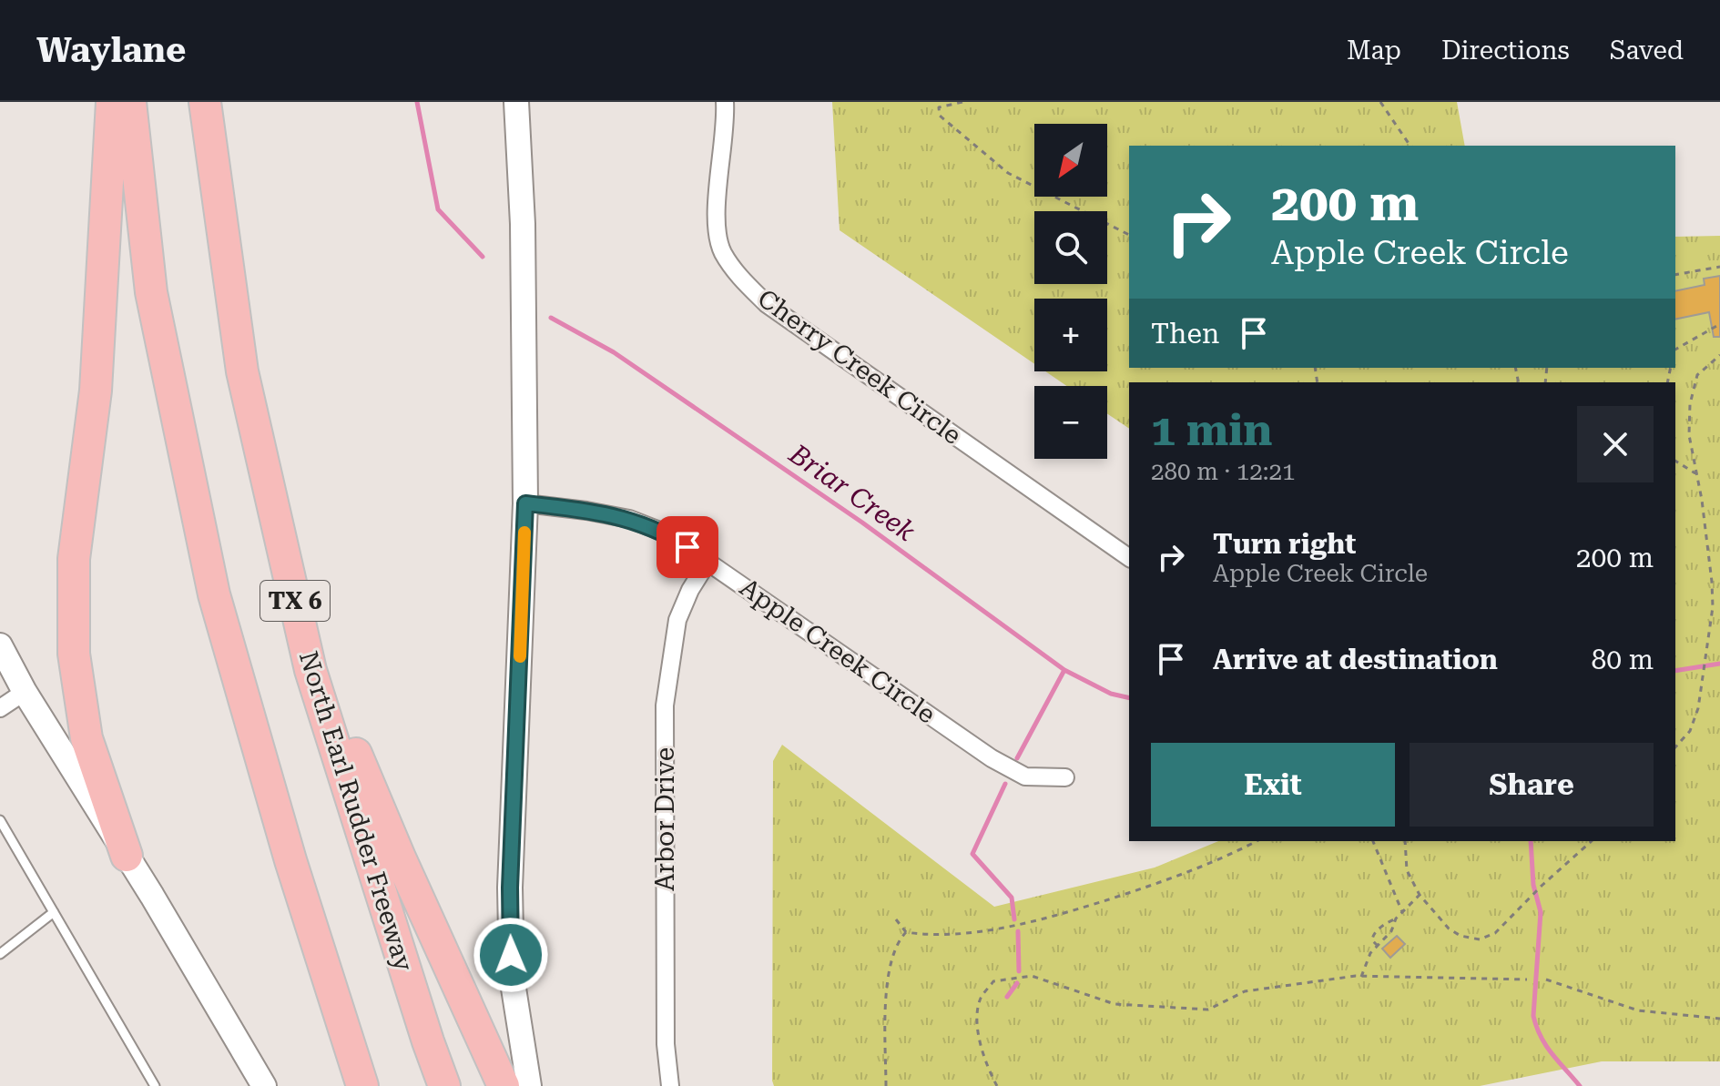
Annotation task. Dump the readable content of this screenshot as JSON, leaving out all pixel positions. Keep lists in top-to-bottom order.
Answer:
{
  "streets": {
    "highway": ["TX 6", "North Earl Rudder Freeway"],
    "street": ["Cherry Creek Circle", "Apple Creek Circle", "Arbor Drive"]
  },
  "crossings": [
    ["Apple Creek Circle", "Arbor Drive"]
  ],
  "water": ["Briar Creek"],
  "north": "bottom left",
  "page": {
    "header": "Waylane",
    "nav": ["Map", "Directions", "Saved"],
    "map_buttons": ["+", "−"],
    "turn": ["200 m", "Apple Creek Circle"],
    "then": "Then",
    "heading": ["1 min", "280 m · 12:21"],
    "list": [
      {
        "name": "Turn right",
        "note": "Apple Creek Circle",
        "value": "200 m"
      },
      {
        "name": "Arrive at destination",
        "value": "80 m"
      }
    ],
    "buttons": ["Exit", "Share"]
  }
}
